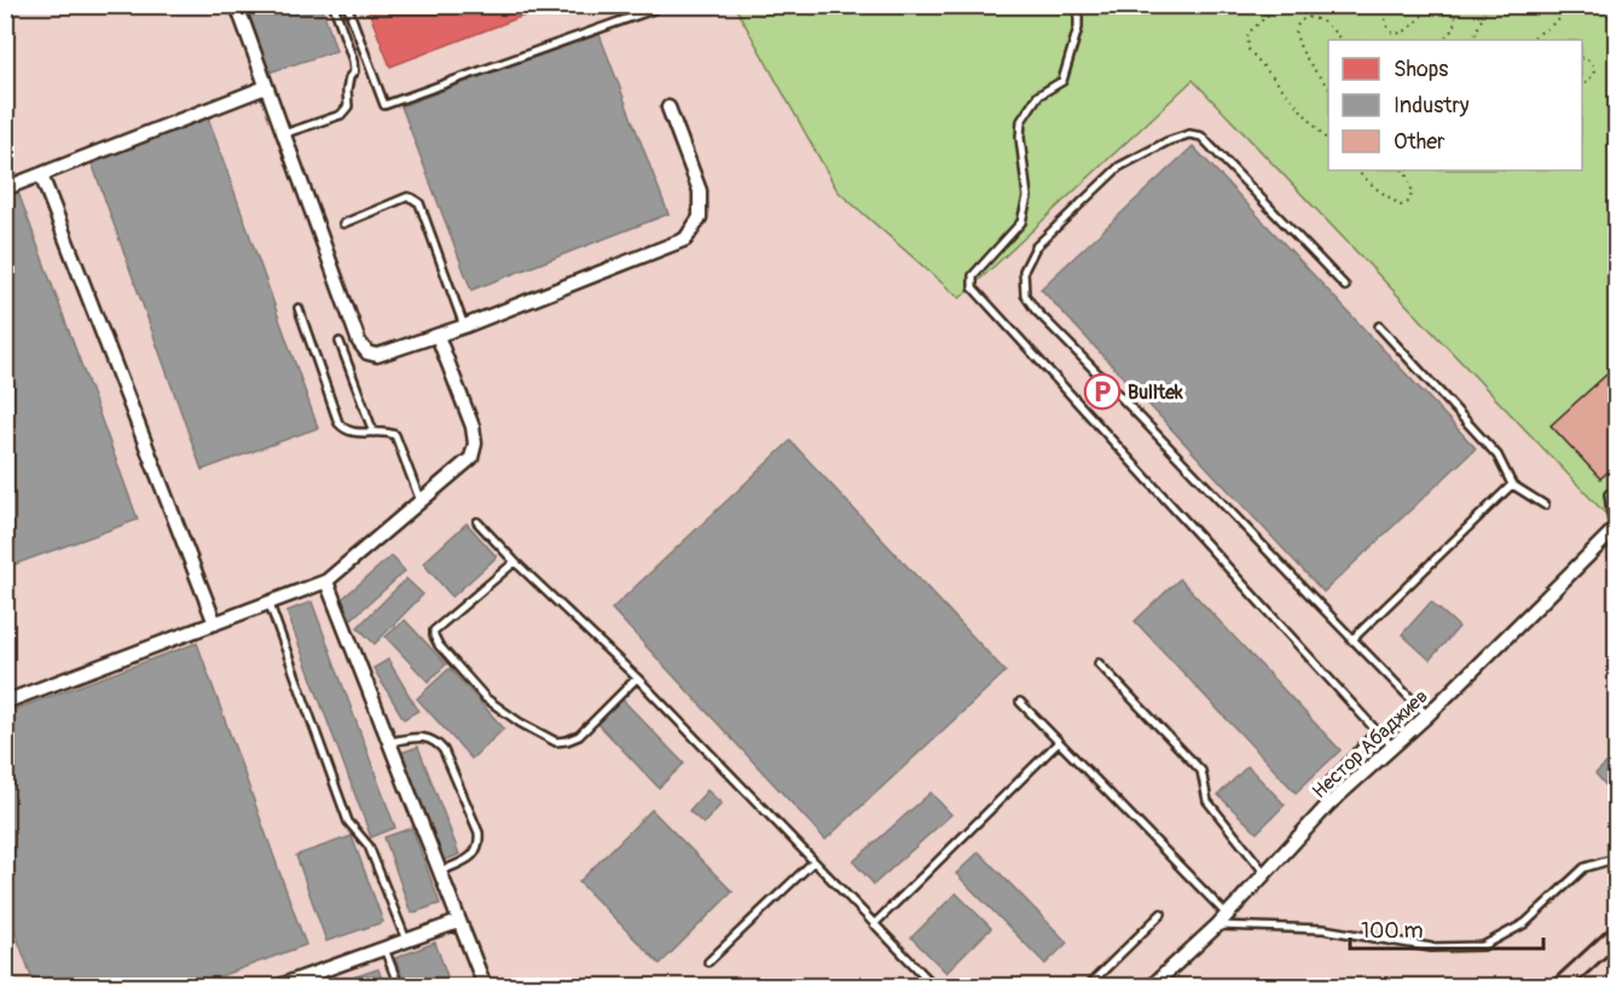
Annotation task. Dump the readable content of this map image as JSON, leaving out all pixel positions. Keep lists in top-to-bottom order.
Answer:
{
  "streets": {
    "street": ["Нестор Абаджиев"]
  },
  "places": {
    "parking": ["Bulltek"]
  },
  "legend": ["Shops", "Industry", "Other"],
  "scale_bar": "100 m"
}
